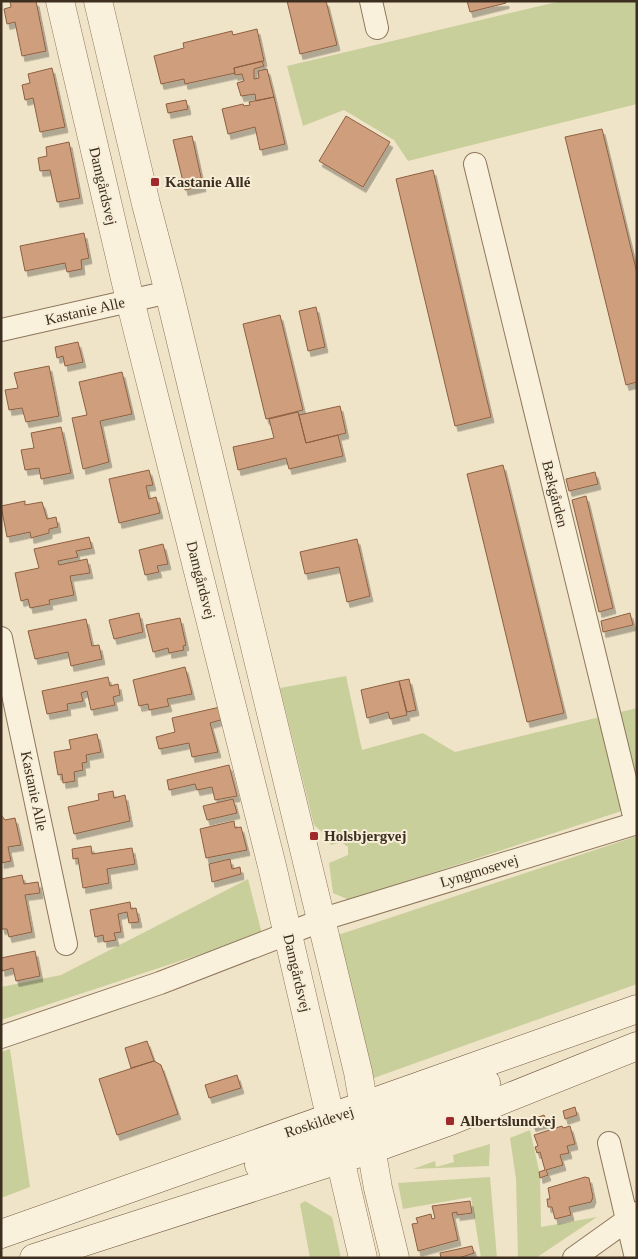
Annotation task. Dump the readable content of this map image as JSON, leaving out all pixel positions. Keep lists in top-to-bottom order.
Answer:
{
  "streets": {
    "street": [
      "Damgårdsvej",
      "Kastanie Alle",
      "Bækgården",
      "Lyngmosevej",
      "Roskildevej"
    ]
  },
  "crossings": [
    ["Damgårdsvej", "Kastanie Alle"],
    ["Damgårdsvej", "Roskildevej"],
    ["Bækgården", "Lyngmosevej"]
  ],
  "places": {
    "transit": ["Kastanie Allé", "Holsbjergvej", "Albertslundvej"]
  }
}
